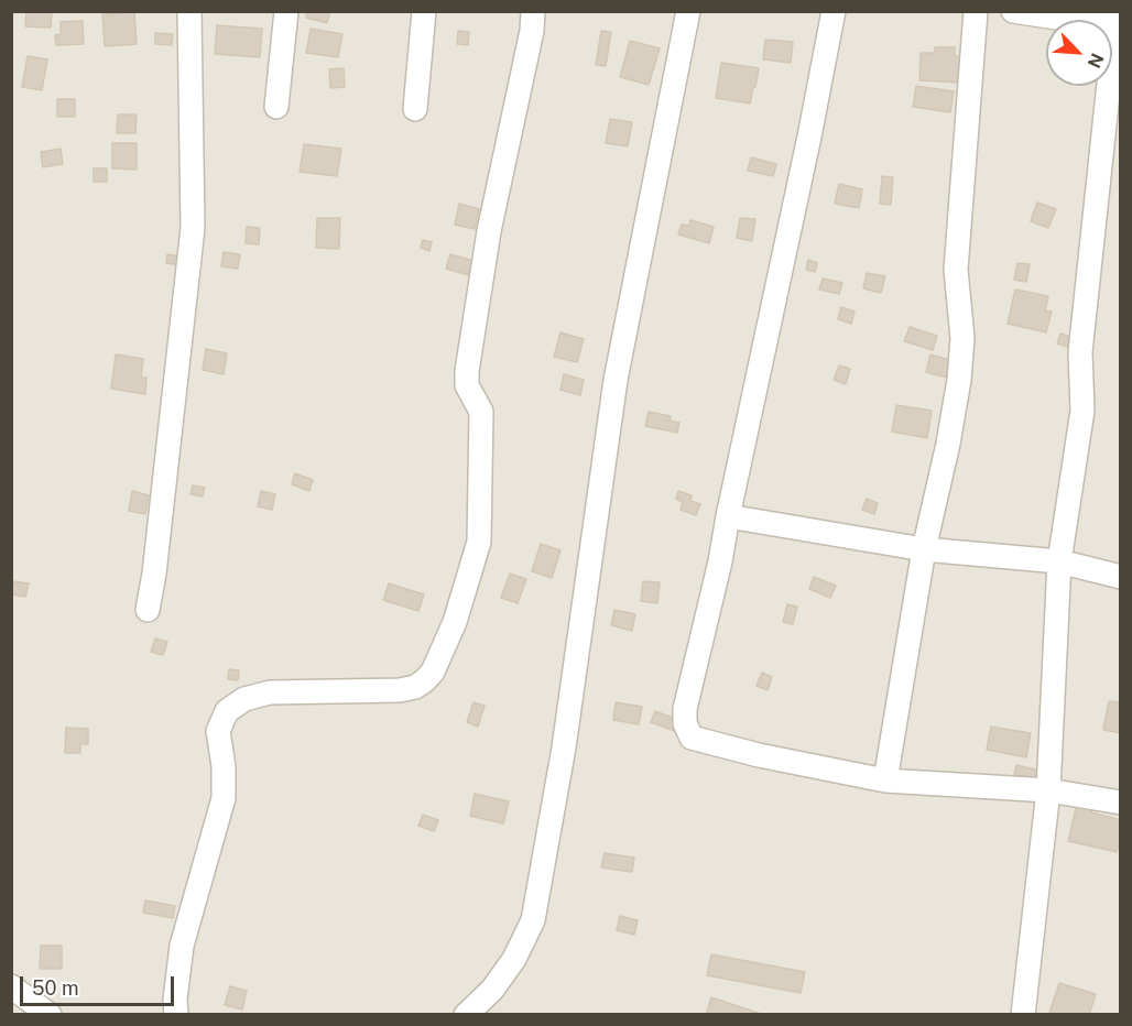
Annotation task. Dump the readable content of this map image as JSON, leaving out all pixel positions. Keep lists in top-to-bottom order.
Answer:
{
  "scale_bar": "50 m",
  "north": "bottom right"
}
